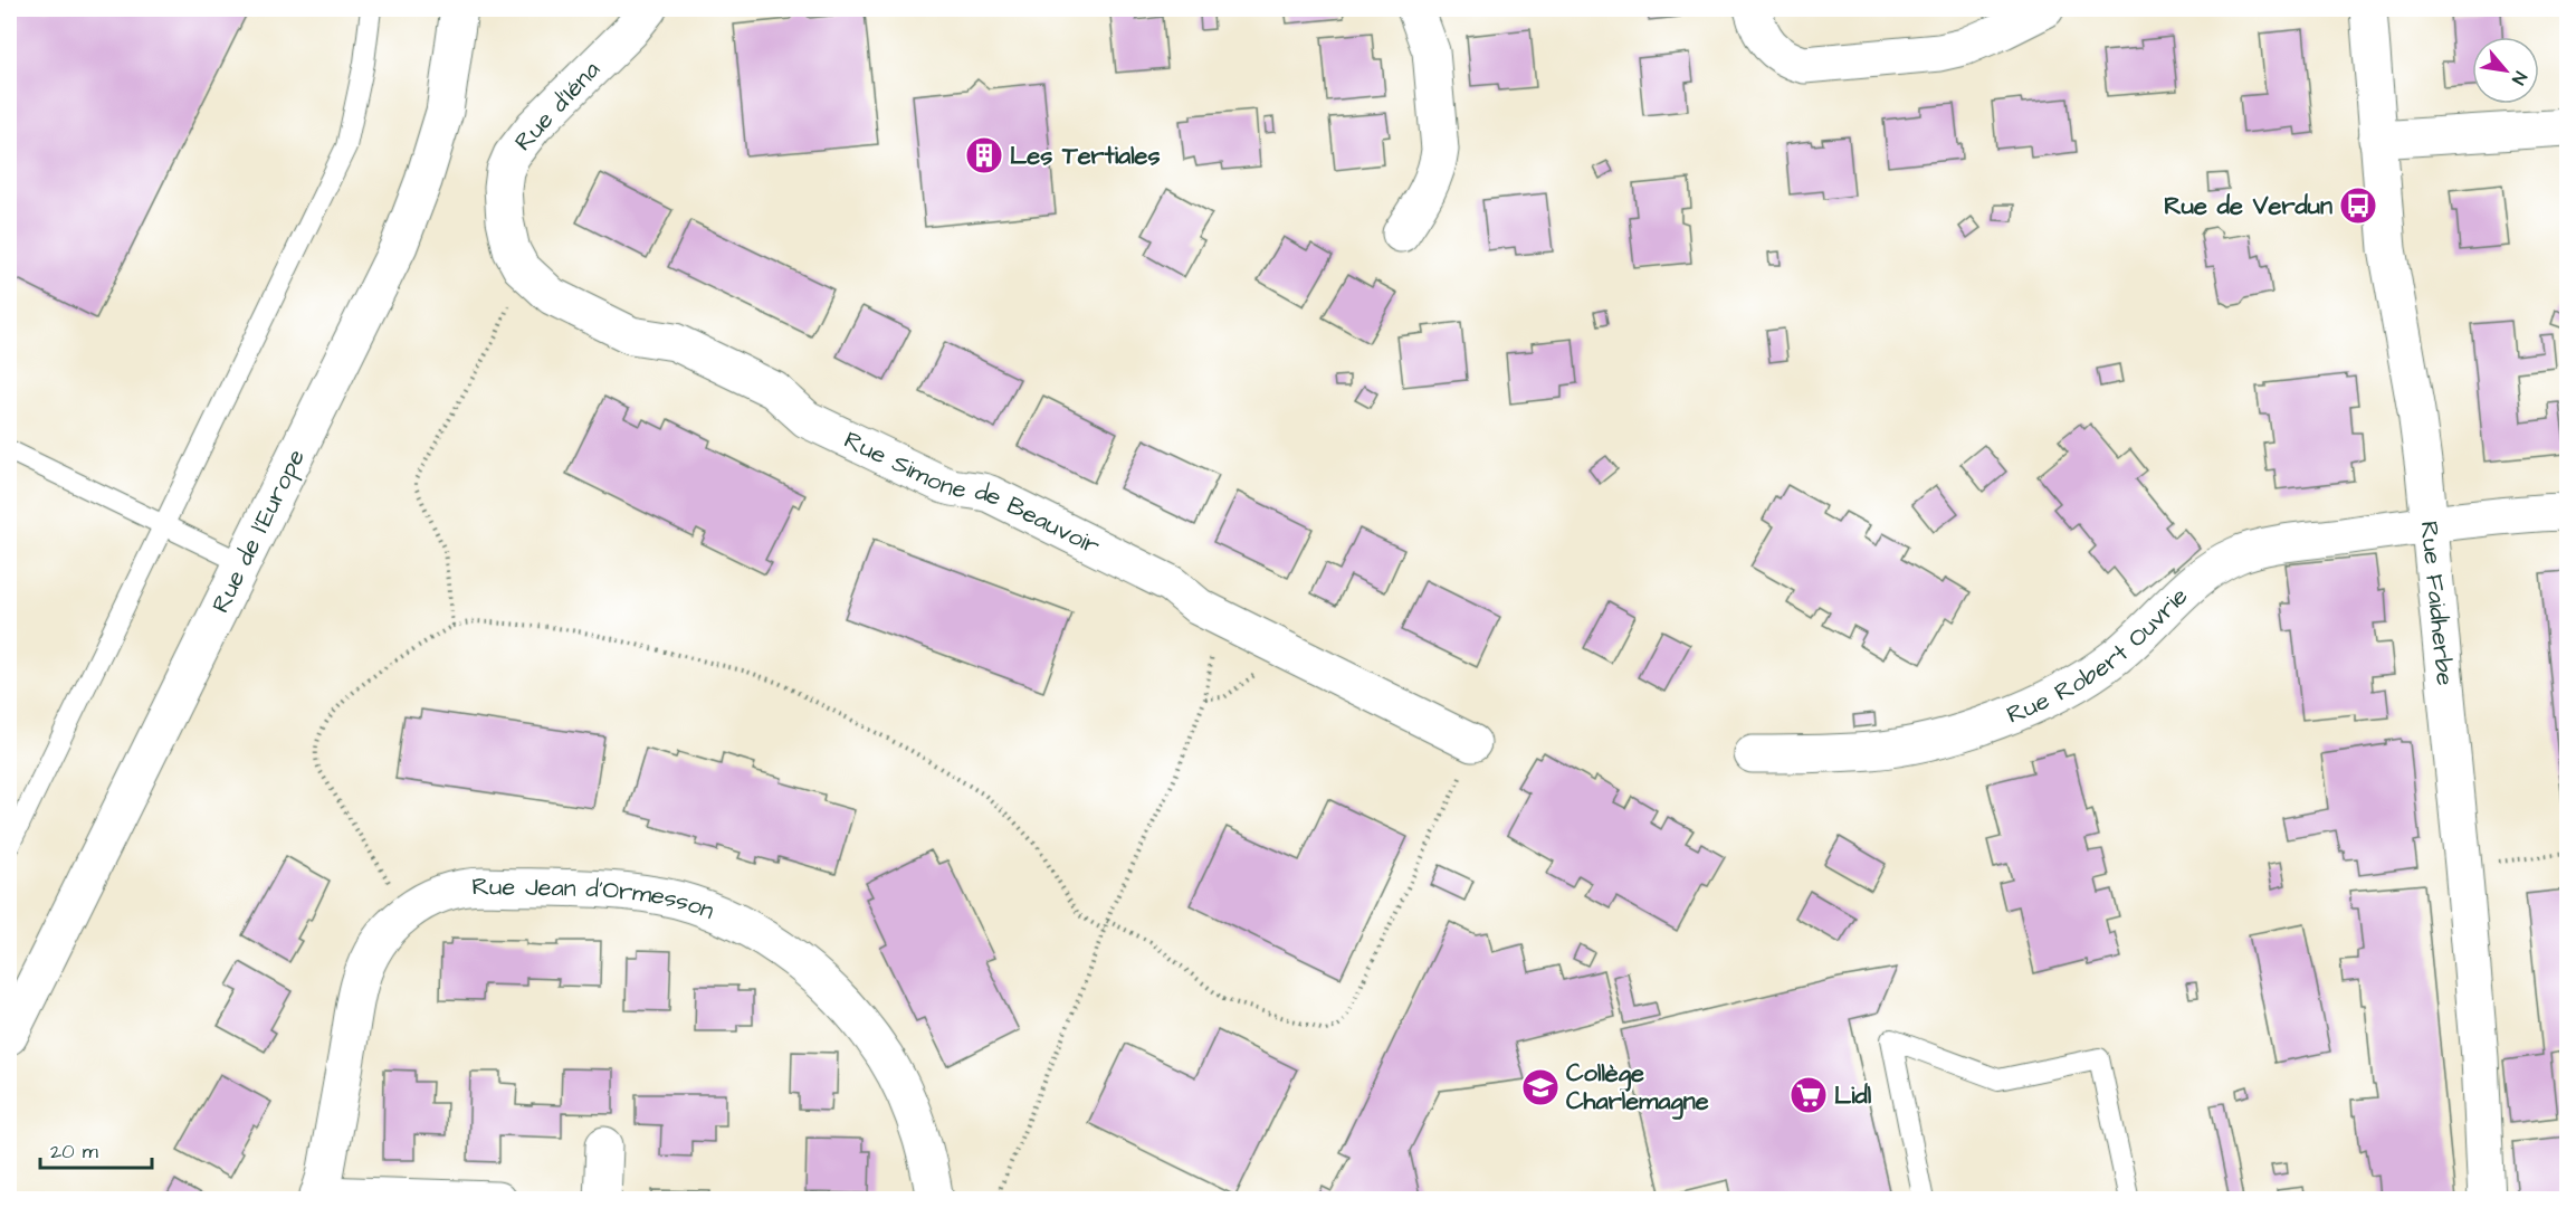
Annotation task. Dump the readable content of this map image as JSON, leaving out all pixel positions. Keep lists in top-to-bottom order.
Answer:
{
  "streets": {
    "street": [
      "Rue d'Iéna",
      "Rue Simone de Beauvoir",
      "Rue de l'Europe",
      "Rue Faidherbe",
      "Rue Robert Ouvrie",
      "Rue Jean d'Ormesson"
    ]
  },
  "crossings": [
    ["Rue d'Iéna", "Rue Simone de Beauvoir"],
    ["Rue Faidherbe", "Rue Robert Ouvrie"]
  ],
  "places": {
    "building": ["Les Tertiales"],
    "bus stop": ["Rue de Verdun"],
    "school or university": ["Collège Charlemagne"],
    "supermarket": ["Lidl"]
  },
  "scale_bar": "20 m",
  "north": "bottom right"
}
